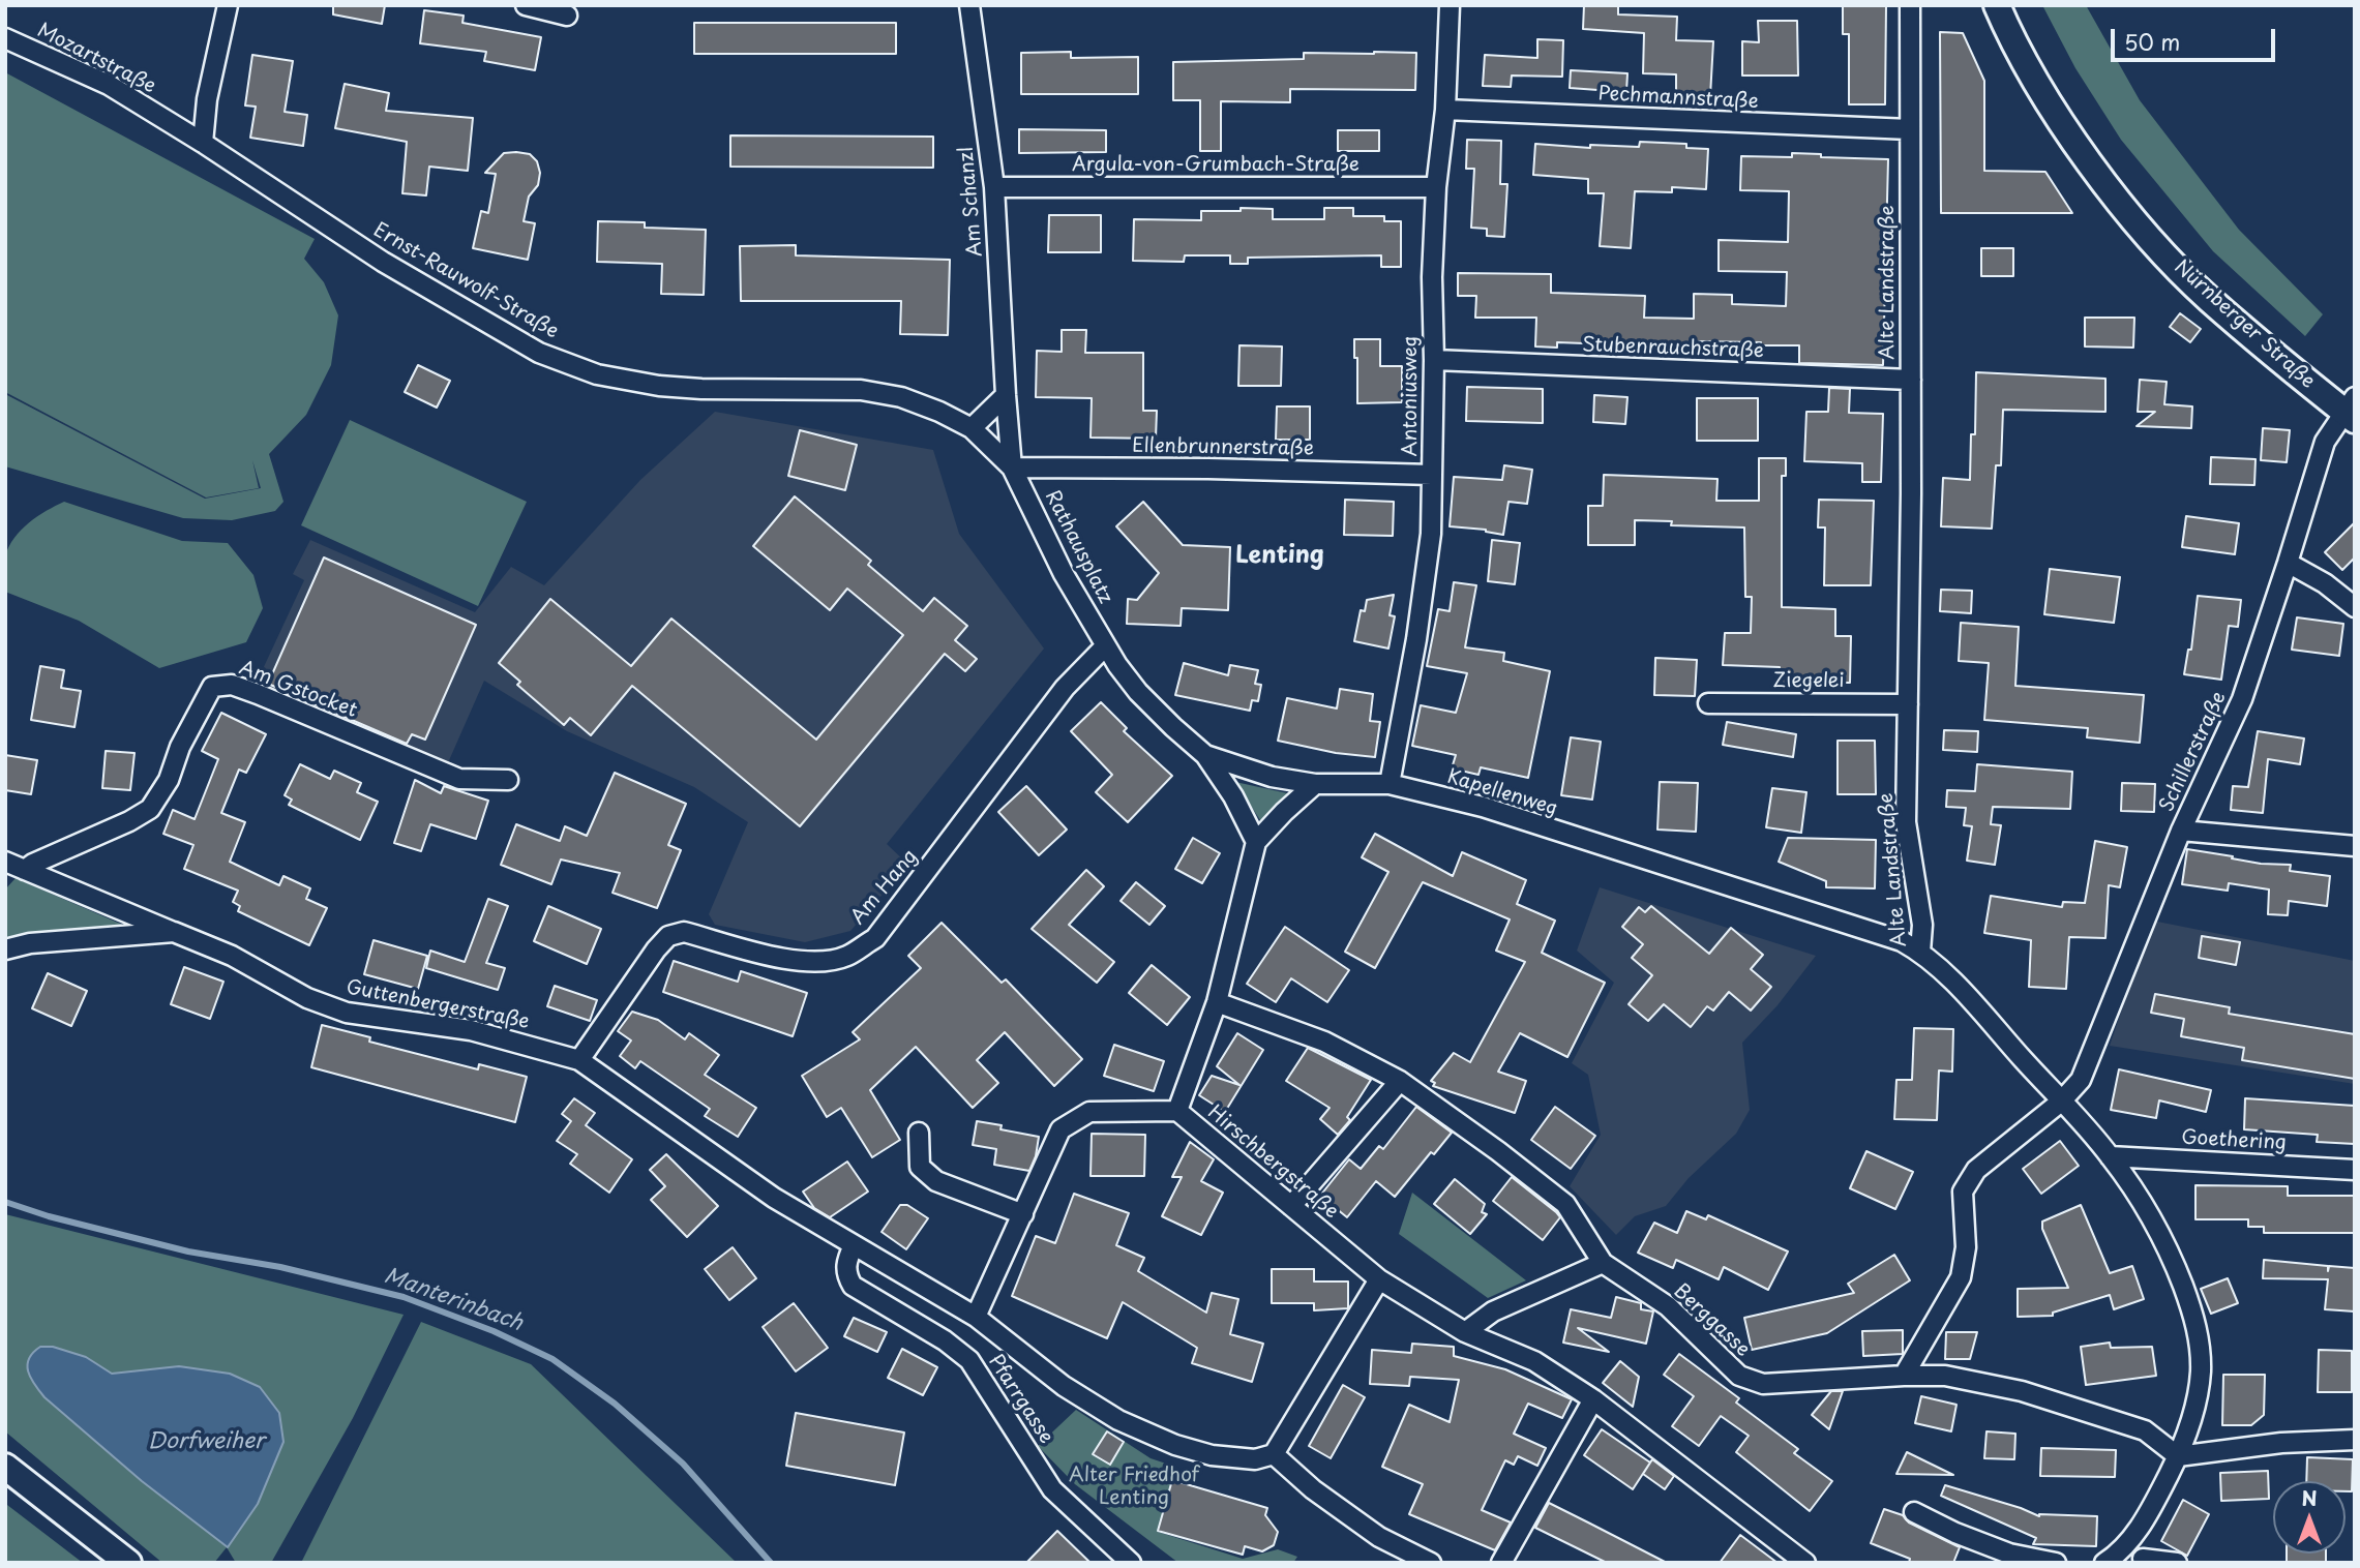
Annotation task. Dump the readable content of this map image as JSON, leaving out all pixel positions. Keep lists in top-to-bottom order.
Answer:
{
  "streets": {
    "main road": ["Nürnberger Straße"],
    "street": [
      "Mozartstraße",
      "Pechmannstraße",
      "Argula-von-Grumbach-Straße",
      "Am Schanzl",
      "Ernst-Rauwolf-Straße",
      "Alte Landstraße",
      "Stubenrauchstraße",
      "Antoniusweg",
      "Ellenbrunnerstraße",
      "Rathausplatz",
      "Ziegelei",
      "Am Gstocket",
      "Schillerstraße",
      "Kapellenweg",
      "Am Hang",
      "Guttenbergerstraße",
      "Goethering",
      "Hirschbergstraße",
      "Berggasse",
      "Pfarrgasse"
    ]
  },
  "crossings": [
    ["Mozartstraße", "Ernst-Rauwolf-Straße"],
    ["Pechmannstraße", "Alte Landstraße"],
    ["Pechmannstraße", "Antoniusweg"],
    ["Argula-von-Grumbach-Straße", "Am Schanzl"],
    ["Argula-von-Grumbach-Straße", "Antoniusweg"],
    ["Am Schanzl", "Ernst-Rauwolf-Straße"],
    ["Am Schanzl", "Ellenbrunnerstraße"],
    ["Am Schanzl", "Rathausplatz"],
    ["Ernst-Rauwolf-Straße", "Ellenbrunnerstraße"],
    ["Ernst-Rauwolf-Straße", "Rathausplatz"],
    ["Alte Landstraße", "Stubenrauchstraße"],
    ["Alte Landstraße", "Ziegelei"],
    ["Alte Landstraße", "Schillerstraße"],
    ["Alte Landstraße", "Kapellenweg"],
    ["Alte Landstraße", "Goethering"],
    ["Alte Landstraße", "Berggasse"],
    ["Nürnberger Straße", "Schillerstraße"],
    ["Stubenrauchstraße", "Antoniusweg"],
    ["Antoniusweg", "Ellenbrunnerstraße"],
    ["Antoniusweg", "Kapellenweg"],
    ["Ellenbrunnerstraße", "Rathausplatz"],
    ["Rathausplatz", "Kapellenweg"],
    ["Rathausplatz", "Am Hang"],
    ["Kapellenweg", "Am Hang"],
    ["Kapellenweg", "Hirschbergstraße"],
    ["Am Hang", "Guttenbergerstraße"],
    ["Guttenbergerstraße", "Pfarrgasse"],
    ["Hirschbergstraße", "Berggasse"]
  ],
  "districts": ["Lenting"],
  "water": ["Manterinbach", "Dorfweiher"],
  "parks": ["Alter Friedhof Lenting"],
  "scale_bar": "50 m",
  "north": "top"
}
